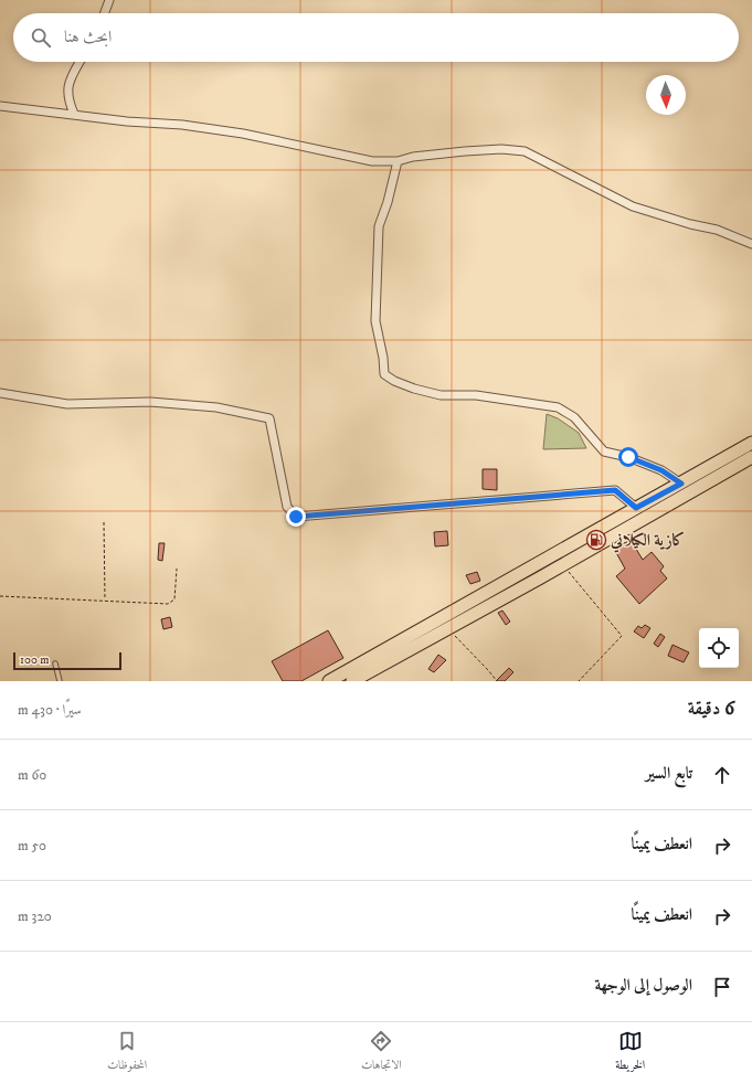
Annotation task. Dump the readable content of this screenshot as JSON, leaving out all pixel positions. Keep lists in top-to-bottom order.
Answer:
{
  "places": {
    "fuel station": ["كازية الكيلاني"]
  },
  "scale_bar": "100 m",
  "north": "bottom",
  "page": {
    "search": "ابحث هنا",
    "scale": "100 m",
    "heading": ["6 دقيقة", "سيرًا · 430 m"],
    "list": [
      ["تابع السير", "60 m"],
      ["انعطف يمينًا", "50 m"],
      ["انعطف يمينًا", "320 m"],
      "الوصول إلى الوجهة"
    ],
    "nav": ["الخريطة", "الاتجاهات", "المحفوظات"]
  }
}
